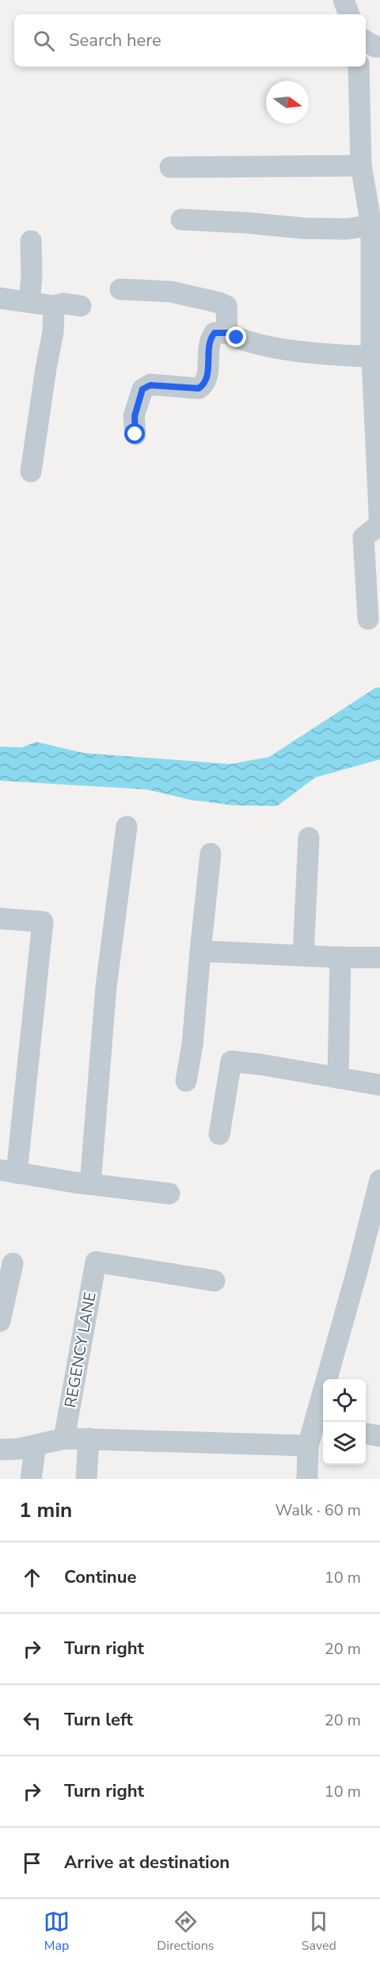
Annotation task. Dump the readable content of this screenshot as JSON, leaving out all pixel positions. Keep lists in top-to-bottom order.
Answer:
{
  "streets": {
    "street": ["REGENCY LANE"]
  },
  "north": "right",
  "page": {
    "search": "Search here",
    "heading": ["1 min", "Walk · 60 m"],
    "list": [
      ["Continue", "10 m"],
      ["Turn right", "20 m"],
      ["Turn left", "20 m"],
      ["Turn right", "10 m"],
      "Arrive at destination"
    ],
    "nav": ["Map", "Directions", "Saved"]
  }
}
